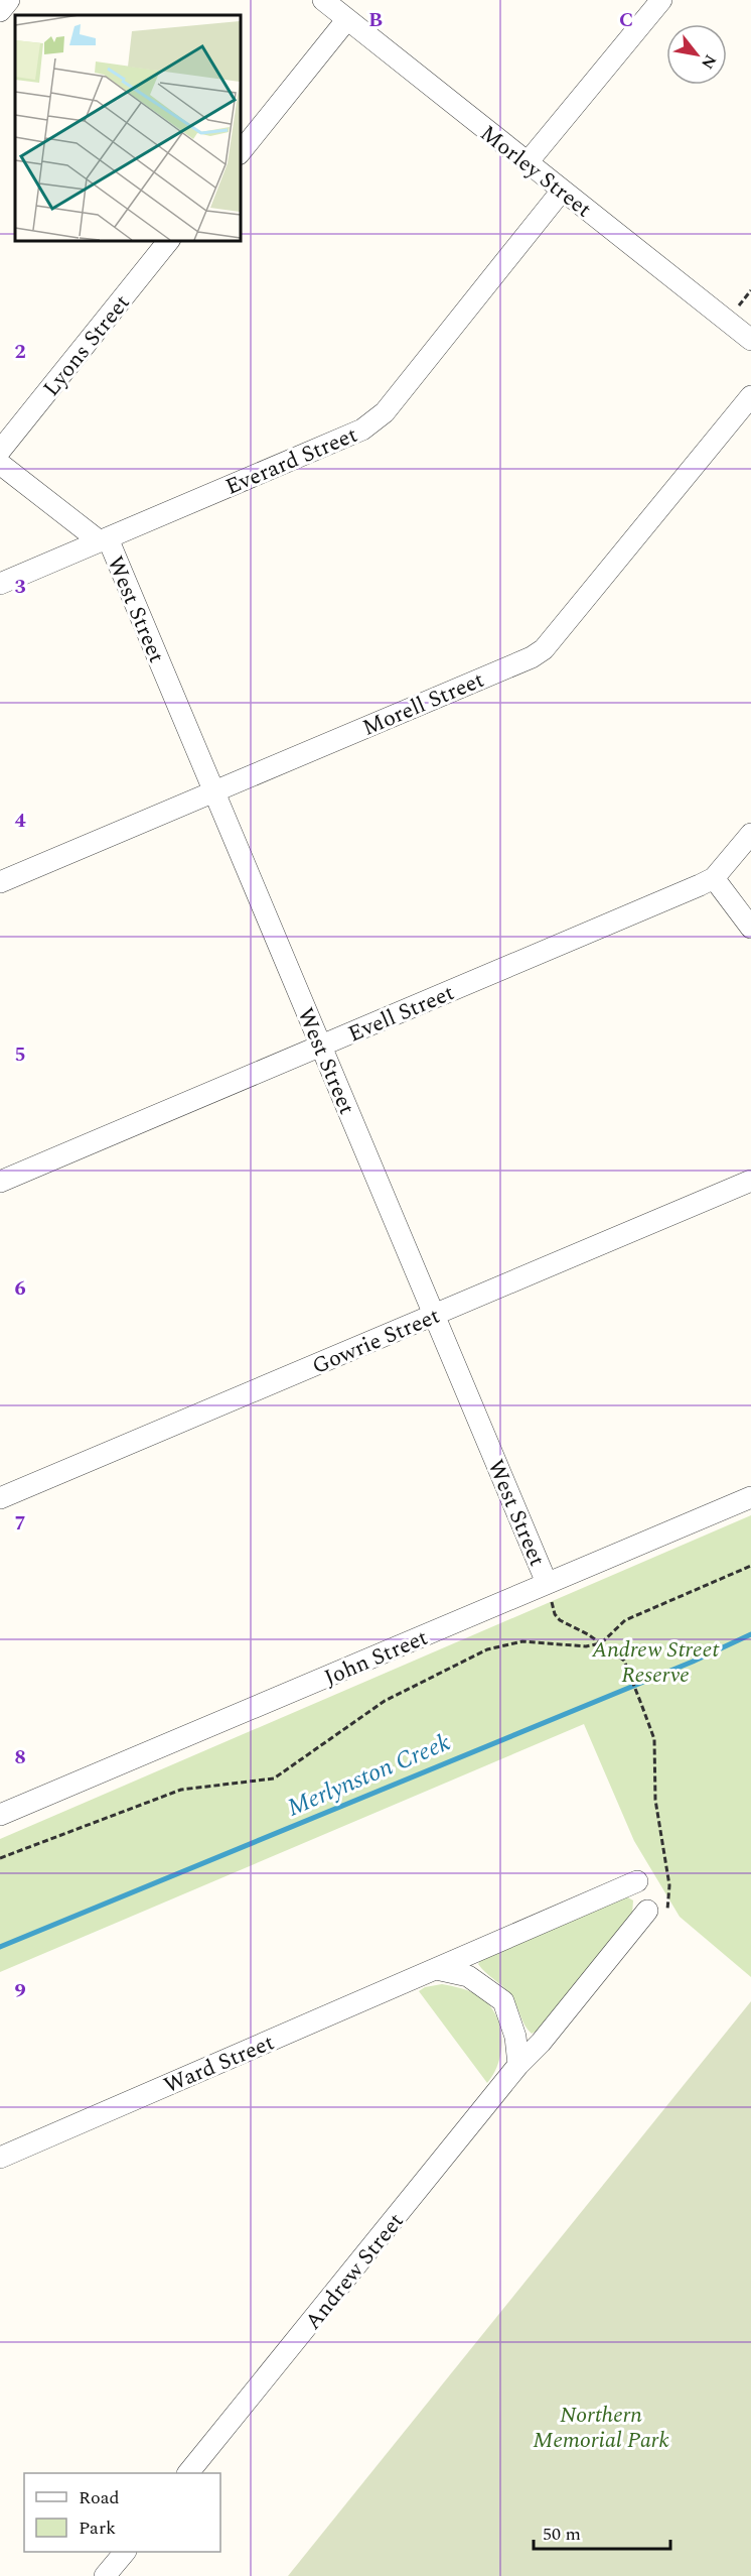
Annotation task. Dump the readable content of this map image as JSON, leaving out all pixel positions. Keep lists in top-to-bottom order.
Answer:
{
  "streets": {
    "street": [
      "Morley Street",
      "Lyons Street",
      "Everard Street",
      "West Street",
      "Morell Street",
      "Evell Street",
      "Gowrie Street",
      "John Street",
      "Ward Street",
      "Andrew Street"
    ]
  },
  "crossings": [
    ["Morley Street", "Everard Street"],
    ["Everard Street", "West Street"],
    ["West Street", "Morell Street"],
    ["West Street", "Evell Street"],
    ["West Street", "Gowrie Street"],
    ["West Street", "John Street"]
  ],
  "water": ["Merlynston Creek"],
  "parks": ["Andrew Street Reserve", "Northern Memorial Park"],
  "legend": ["Road", "Park"],
  "scale_bar": "50 m",
  "north": "bottom right",
  "grid": {
    "columns": ["B", "C"],
    "rows": [
      "2",
      "3",
      "4",
      "5",
      "6",
      "7",
      "8",
      "9"
    ]
  }
}
